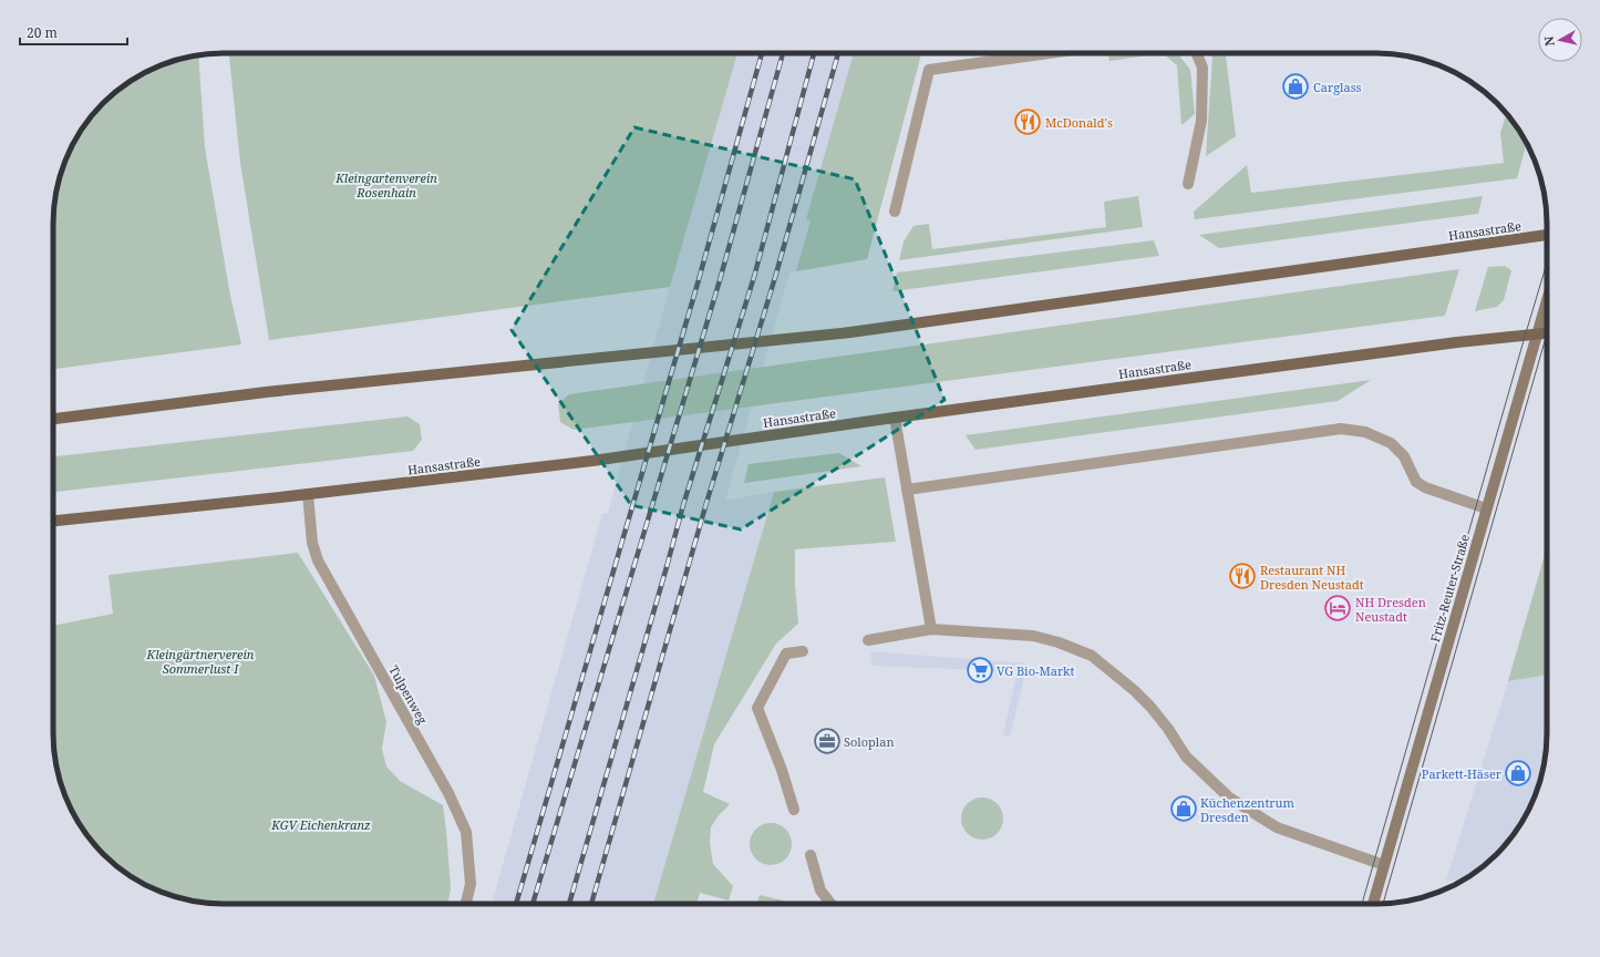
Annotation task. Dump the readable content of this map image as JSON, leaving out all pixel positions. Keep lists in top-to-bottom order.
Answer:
{
  "streets": {
    "main road": ["Hansastraße", "Fritz-Reuter-Straße"],
    "lane": ["Tulpenweg"]
  },
  "crossings": [
    ["Hansastraße", "Fritz-Reuter-Straße"],
    ["Hansastraße", "Tulpenweg"]
  ],
  "parks": ["Kleingartenverein Rosenhain", "Kleingärtnerverein Sommerlust I", "KGV Eichenkranz"],
  "places": {
    "shop": ["Carglass", "Parkett-Häser", "Küchenzentrum Dresden"],
    "restaurant": ["McDonald's", "Restaurant NH Dresden Neustadt"],
    "hotel": ["NH Dresden Neustadt"],
    "supermarket": ["VG Bio-Markt"],
    "office": ["Soloplan"]
  },
  "scale_bar": "20 m",
  "north": "left"
}
